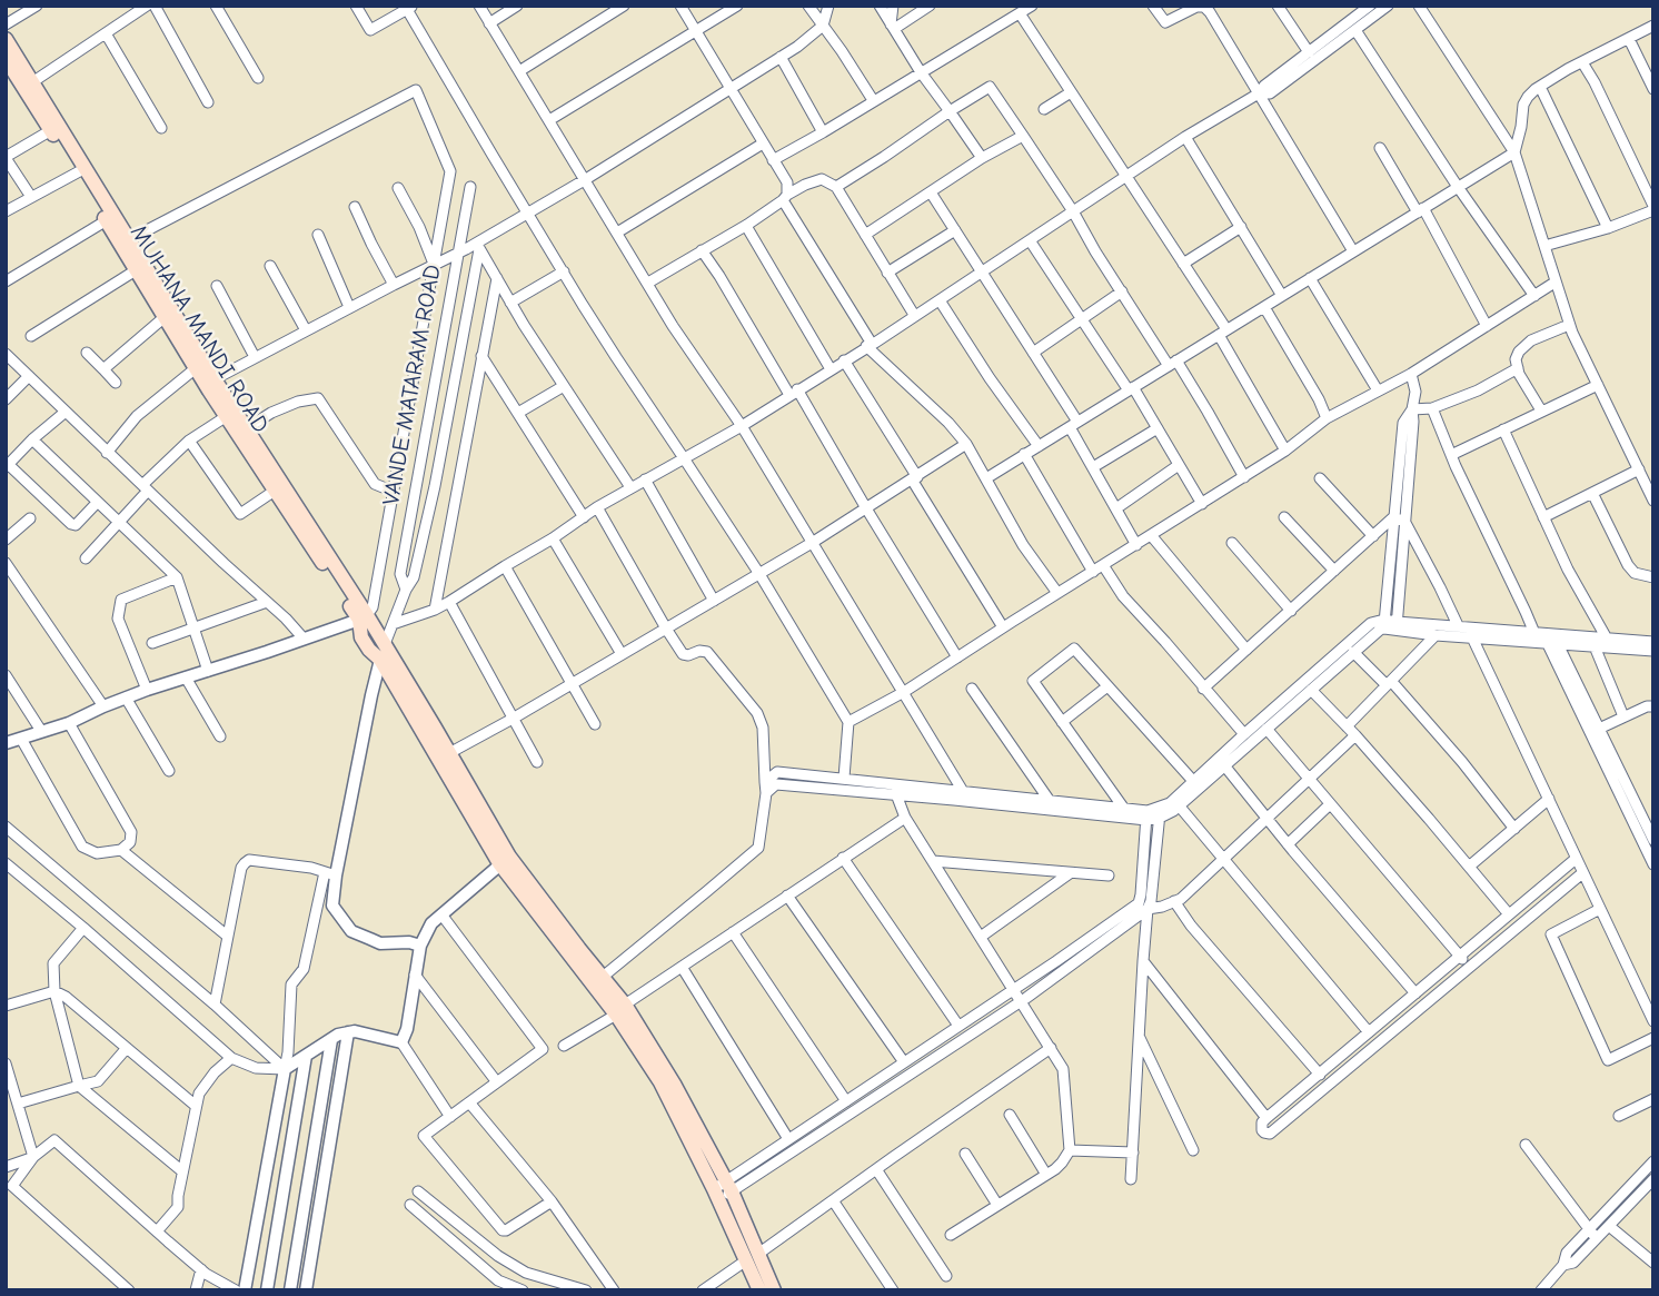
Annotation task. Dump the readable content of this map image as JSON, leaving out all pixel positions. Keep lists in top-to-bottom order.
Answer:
{
  "streets": {
    "main road": ["MUHANA MANDI ROAD", "VANDE MATARAM ROAD"]
  }
}
